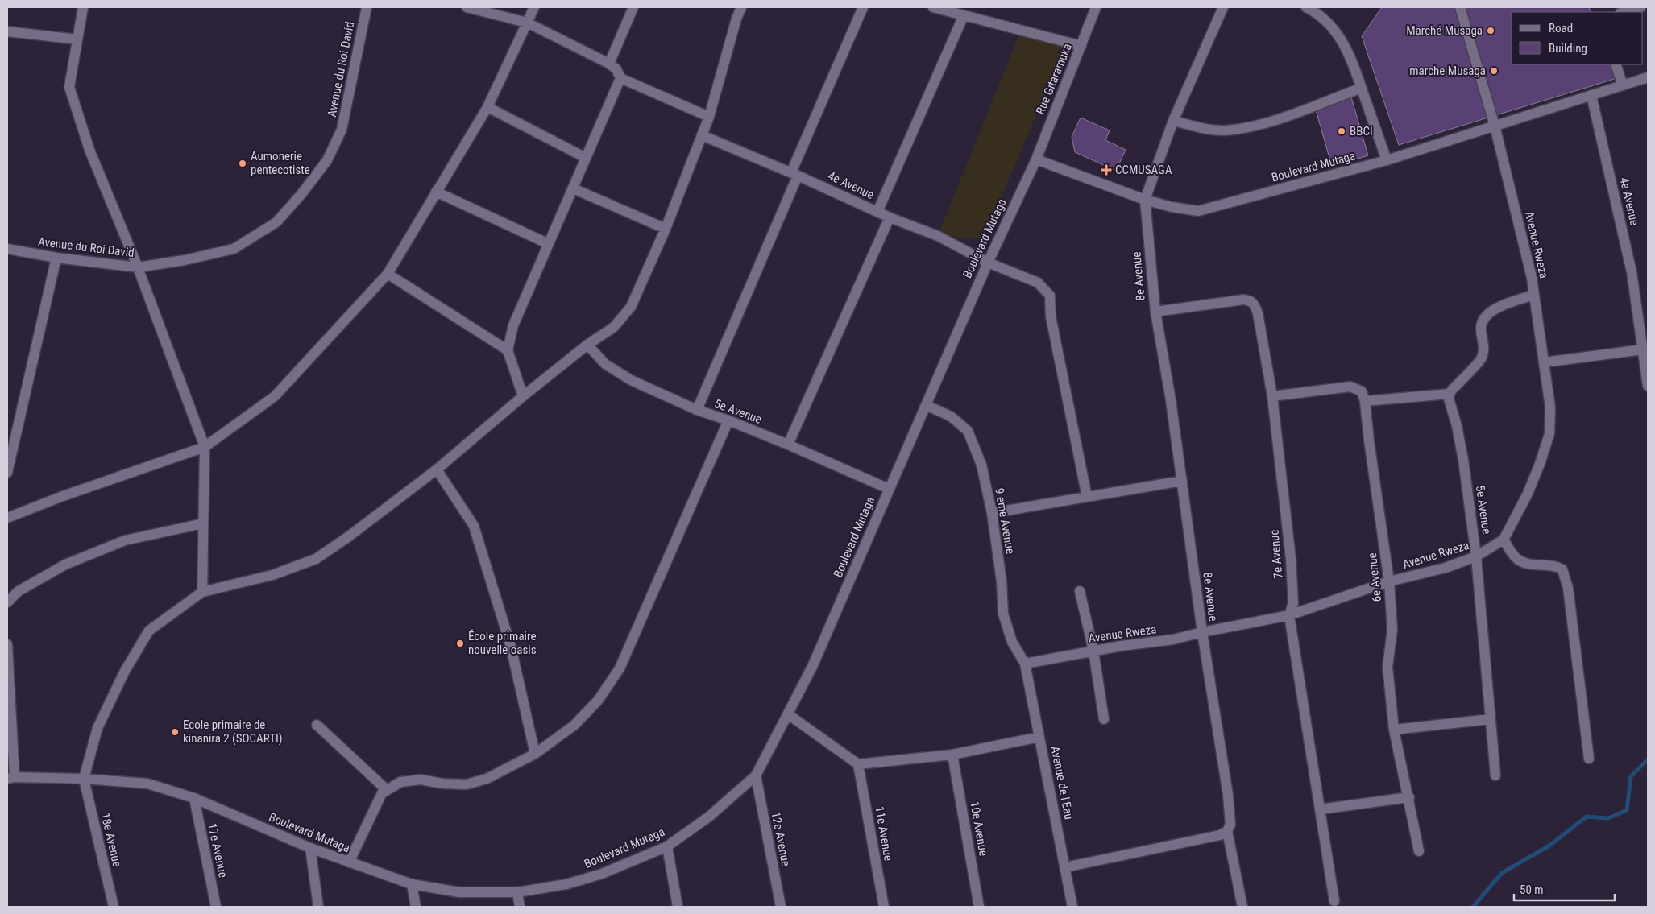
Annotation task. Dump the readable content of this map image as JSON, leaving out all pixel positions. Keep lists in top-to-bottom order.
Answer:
{
  "streets": {
    "street": [
      "Avenue du Roi David",
      "Rue Gitaramuka",
      "Boulevard Mutaga",
      "4e Avenue",
      "Avenue Rweza",
      "8e Avenue",
      "5e Avenue",
      "9 eme Avenue",
      "7e Avenue",
      "6e Avenue",
      "Avenue de l'Eau",
      "10e Avenue",
      "11e Avenue",
      "12e Avenue",
      "18e Avenue",
      "17e Avenue"
    ]
  },
  "crossings": [
    ["Rue Gitaramuka", "Boulevard Mutaga"],
    ["Boulevard Mutaga", "4e Avenue"],
    ["Boulevard Mutaga", "Avenue Rweza"],
    ["Boulevard Mutaga", "8e Avenue"],
    ["Boulevard Mutaga", "5e Avenue"],
    ["Boulevard Mutaga", "9 eme Avenue"],
    ["Boulevard Mutaga", "12e Avenue"],
    ["Boulevard Mutaga", "18e Avenue"],
    ["Boulevard Mutaga", "17e Avenue"],
    ["Avenue Rweza", "8e Avenue"],
    ["Avenue Rweza", "5e Avenue"],
    ["Avenue Rweza", "9 eme Avenue"],
    ["Avenue Rweza", "7e Avenue"],
    ["Avenue Rweza", "6e Avenue"],
    ["Avenue Rweza", "Avenue de l'Eau"],
    ["8e Avenue", "7e Avenue"],
    ["9 eme Avenue", "Avenue de l'Eau"]
  ],
  "places": {
    "other": [
      "Marché Musaga",
      "marche Musaga",
      "BBCI",
      "Aumonerie pentecotiste",
      "École primaire nouvelle oasis",
      "Ecole primaire de kinanira 2 (SOCARTI)"
    ],
    "health": ["CCMUSAGA"]
  },
  "legend": ["Road", "Building"],
  "scale_bar": "50 m"
}
